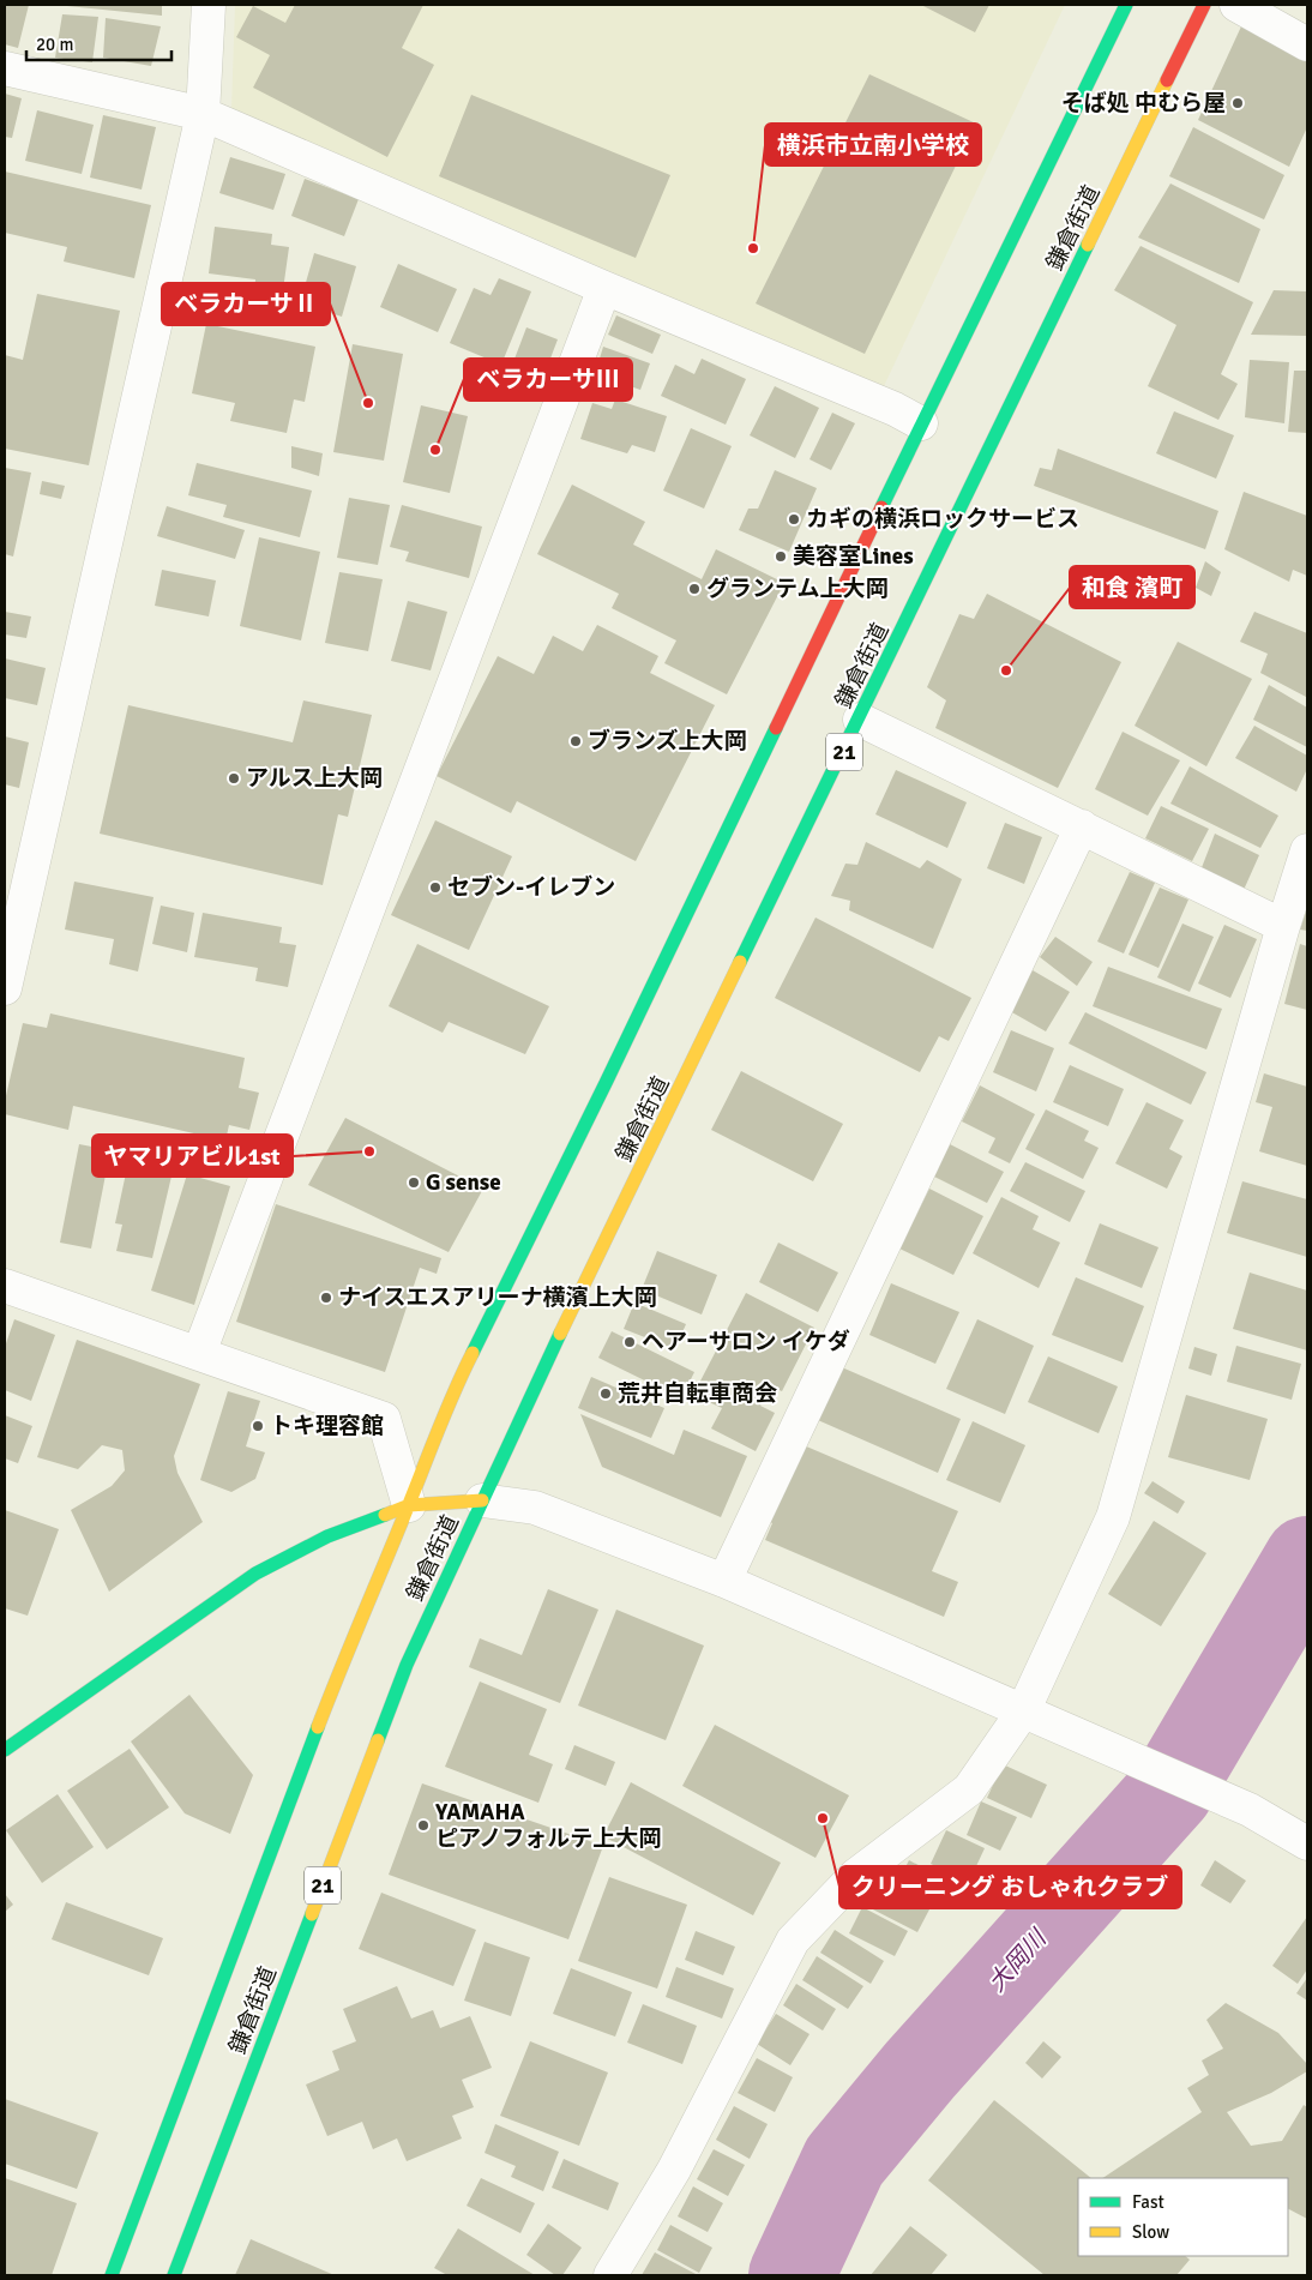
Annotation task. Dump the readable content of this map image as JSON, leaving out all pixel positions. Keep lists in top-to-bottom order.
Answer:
{
  "streets": {
    "main road": ["鎌倉街道", "21"]
  },
  "water": ["大岡川"],
  "places": [
    "そば処 中むら屋",
    "横浜市立南小学校",
    "ベラカーサⅡ",
    "ベラカーサⅢ",
    "カギの横浜ロックサービス",
    "美容室Lines",
    "グランテム上大岡",
    "和食 濱町",
    "ブランズ上大岡",
    "アルス上大岡",
    "セブン-イレブン",
    "ヤマリアビル1st",
    "G sense",
    "ナイスエスアリーナ横濱上大岡",
    "ヘアーサロン イケダ",
    "荒井自転車商会",
    "トキ理容館",
    "クリーニング おしゃれクラブ",
    "YAMAHA ピアノフォルテ上大岡"
  ],
  "legend": ["Fast", "Slow"],
  "scale_bar": "20 m"
}
